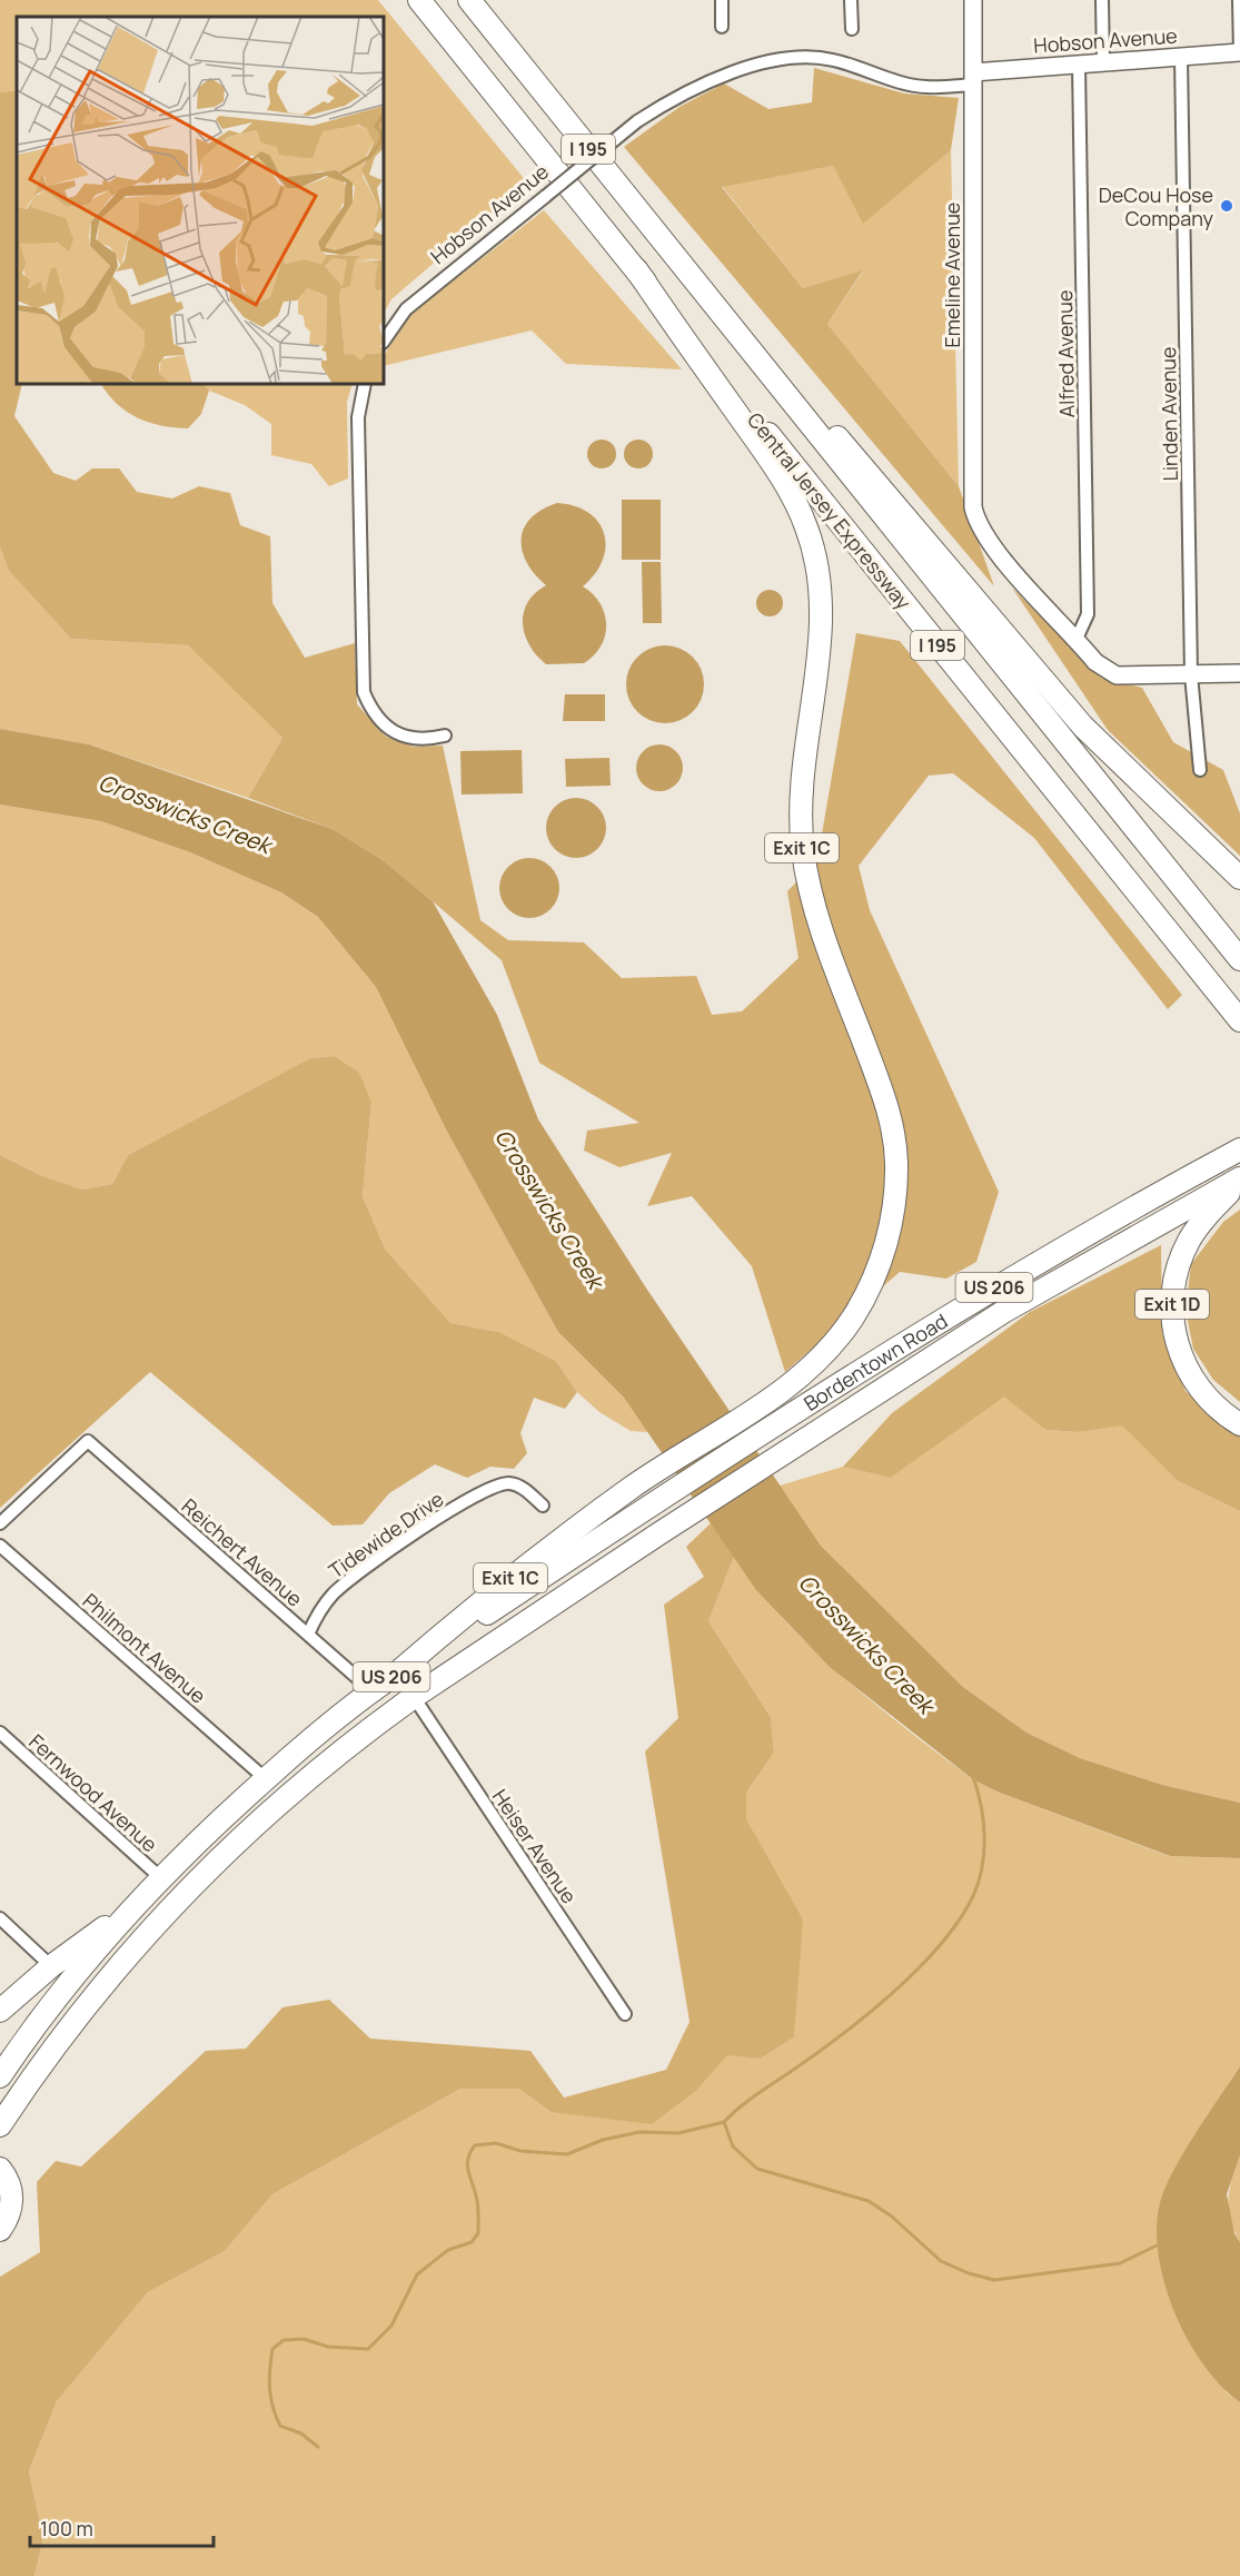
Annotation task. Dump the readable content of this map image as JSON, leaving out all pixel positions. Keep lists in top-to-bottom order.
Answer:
{
  "streets": {
    "highway": [
      "I 195",
      "Central Jersey Expressway",
      "Exit 1C",
      "US 206",
      "Exit 1D",
      "Bordentown Road"
    ],
    "street": [
      "Hobson Avenue",
      "Emeline Avenue",
      "Alfred Avenue",
      "Linden Avenue",
      "Tidewide Drive",
      "Reichert Avenue",
      "Philmont Avenue",
      "Fernwood Avenue",
      "Heiser Avenue"
    ]
  },
  "crossings": [
    ["Hobson Avenue", "Emeline Avenue"],
    ["Hobson Avenue", "Alfred Avenue"],
    ["Hobson Avenue", "Linden Avenue"],
    ["Emeline Avenue", "Alfred Avenue"],
    ["Emeline Avenue", "Linden Avenue"],
    ["Central Jersey Expressway", "Exit 1C"],
    ["Exit 1C", "US 206"],
    ["Exit 1C", "Bordentown Road"],
    ["US 206", "Bordentown Road"],
    ["US 206", "Reichert Avenue"],
    ["US 206", "Philmont Avenue"],
    ["US 206", "Fernwood Avenue"],
    ["US 206", "Heiser Avenue"],
    ["Exit 1D", "Bordentown Road"],
    ["Bordentown Road", "Heiser Avenue"],
    ["Tidewide Drive", "Reichert Avenue"]
  ],
  "water": ["Crosswicks Creek"],
  "places": ["DeCou Hose Company"],
  "scale_bar": "100 m"
}
